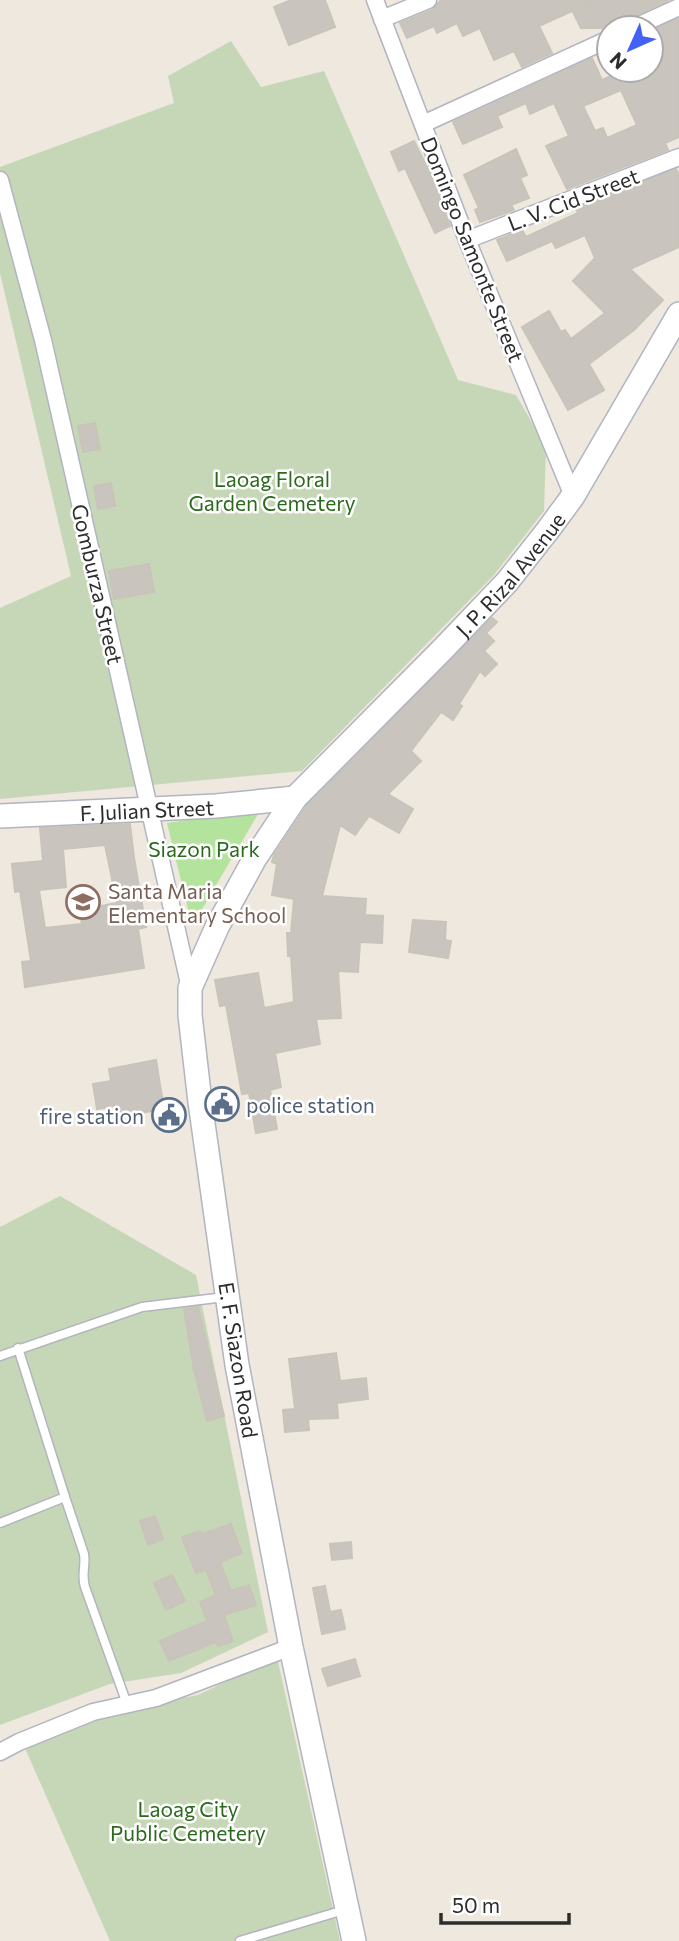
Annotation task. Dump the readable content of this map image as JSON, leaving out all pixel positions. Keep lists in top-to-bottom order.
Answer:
{
  "streets": {
    "street": [
      "L. V. Cid Street",
      "Domingo Samonte Street",
      "J. P. Rizal Avenue",
      "Gomburza Street",
      "F. Julian Street",
      "E. F. Siazon Road"
    ]
  },
  "crossings": [
    ["L. V. Cid Street", "Domingo Samonte Street"],
    ["Domingo Samonte Street", "J. P. Rizal Avenue"],
    ["J. P. Rizal Avenue", "F. Julian Street"],
    ["J. P. Rizal Avenue", "E. F. Siazon Road"],
    ["Gomburza Street", "F. Julian Street"],
    ["Gomburza Street", "E. F. Siazon Road"],
    ["F. Julian Street", "E. F. Siazon Road"]
  ],
  "parks": ["Laoag Floral Garden Cemetery", "Siazon Park", "Laoag City Public Cemetery"],
  "places": {
    "school or university": ["Santa Maria Elementary School"],
    "public building": ["police station", "fire station"]
  },
  "scale_bar": "50 m",
  "north": "bottom left"
}
